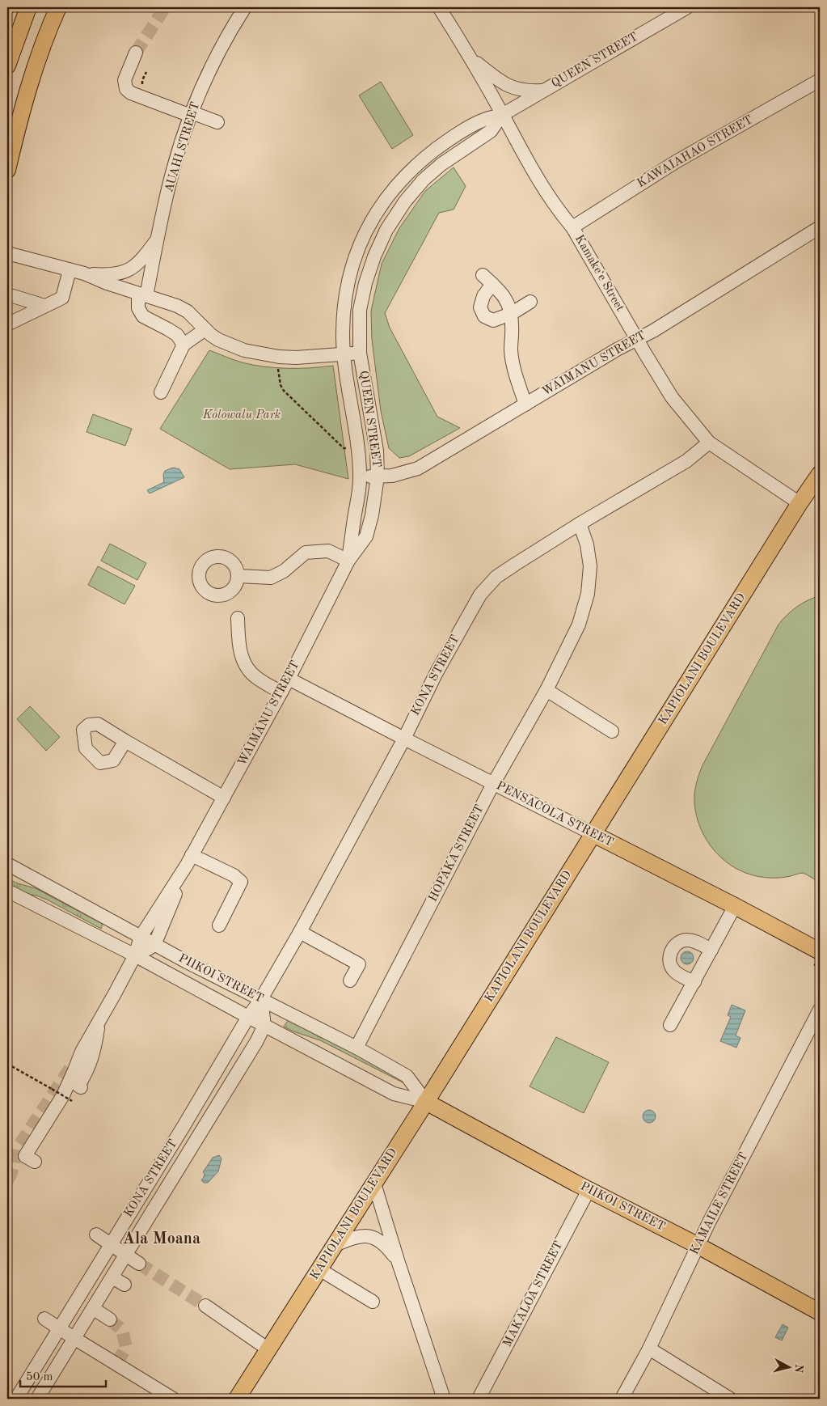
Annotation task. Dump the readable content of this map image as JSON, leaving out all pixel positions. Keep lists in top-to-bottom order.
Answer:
{
  "streets": {
    "main road": ["KAPIOLANI BOULEVARD", "PENSACOLA STREET", "PIIKOI STREET"],
    "street": [
      "QUEEN STREET",
      "AUAHI STREET",
      "KAWAIAHAO STREET",
      "Kamakeʻe Street",
      "WAIMANU STREET",
      "KONA STREET",
      "HOPAKA STREET",
      "KAMAILE STREET",
      "MAKALOA STREET"
    ]
  },
  "crossings": [
    ["QUEEN STREET", "AUAHI STREET"],
    ["QUEEN STREET", "Kamakeʻe Street"],
    ["QUEEN STREET", "WAIMANU STREET"],
    ["KAWAIAHAO STREET", "Kamakeʻe Street"],
    ["Kamakeʻe Street", "WAIMANU STREET"],
    ["Kamakeʻe Street", "KAPIOLANI BOULEVARD"],
    ["Kamakeʻe Street", "KONA STREET"],
    ["WAIMANU STREET", "PENSACOLA STREET"],
    ["WAIMANU STREET", "PIIKOI STREET"],
    ["KAPIOLANI BOULEVARD", "PENSACOLA STREET"],
    ["KAPIOLANI BOULEVARD", "PIIKOI STREET"],
    ["KONA STREET", "PENSACOLA STREET"],
    ["KONA STREET", "HOPAKA STREET"],
    ["KONA STREET", "PIIKOI STREET"],
    ["PENSACOLA STREET", "HOPAKA STREET"],
    ["HOPAKA STREET", "PIIKOI STREET"],
    ["PIIKOI STREET", "KAMAILE STREET"],
    ["PIIKOI STREET", "MAKALOA STREET"]
  ],
  "districts": ["Ala Moana"],
  "parks": ["Kolowalu Park"],
  "scale_bar": "50 m",
  "north": "right"
}
